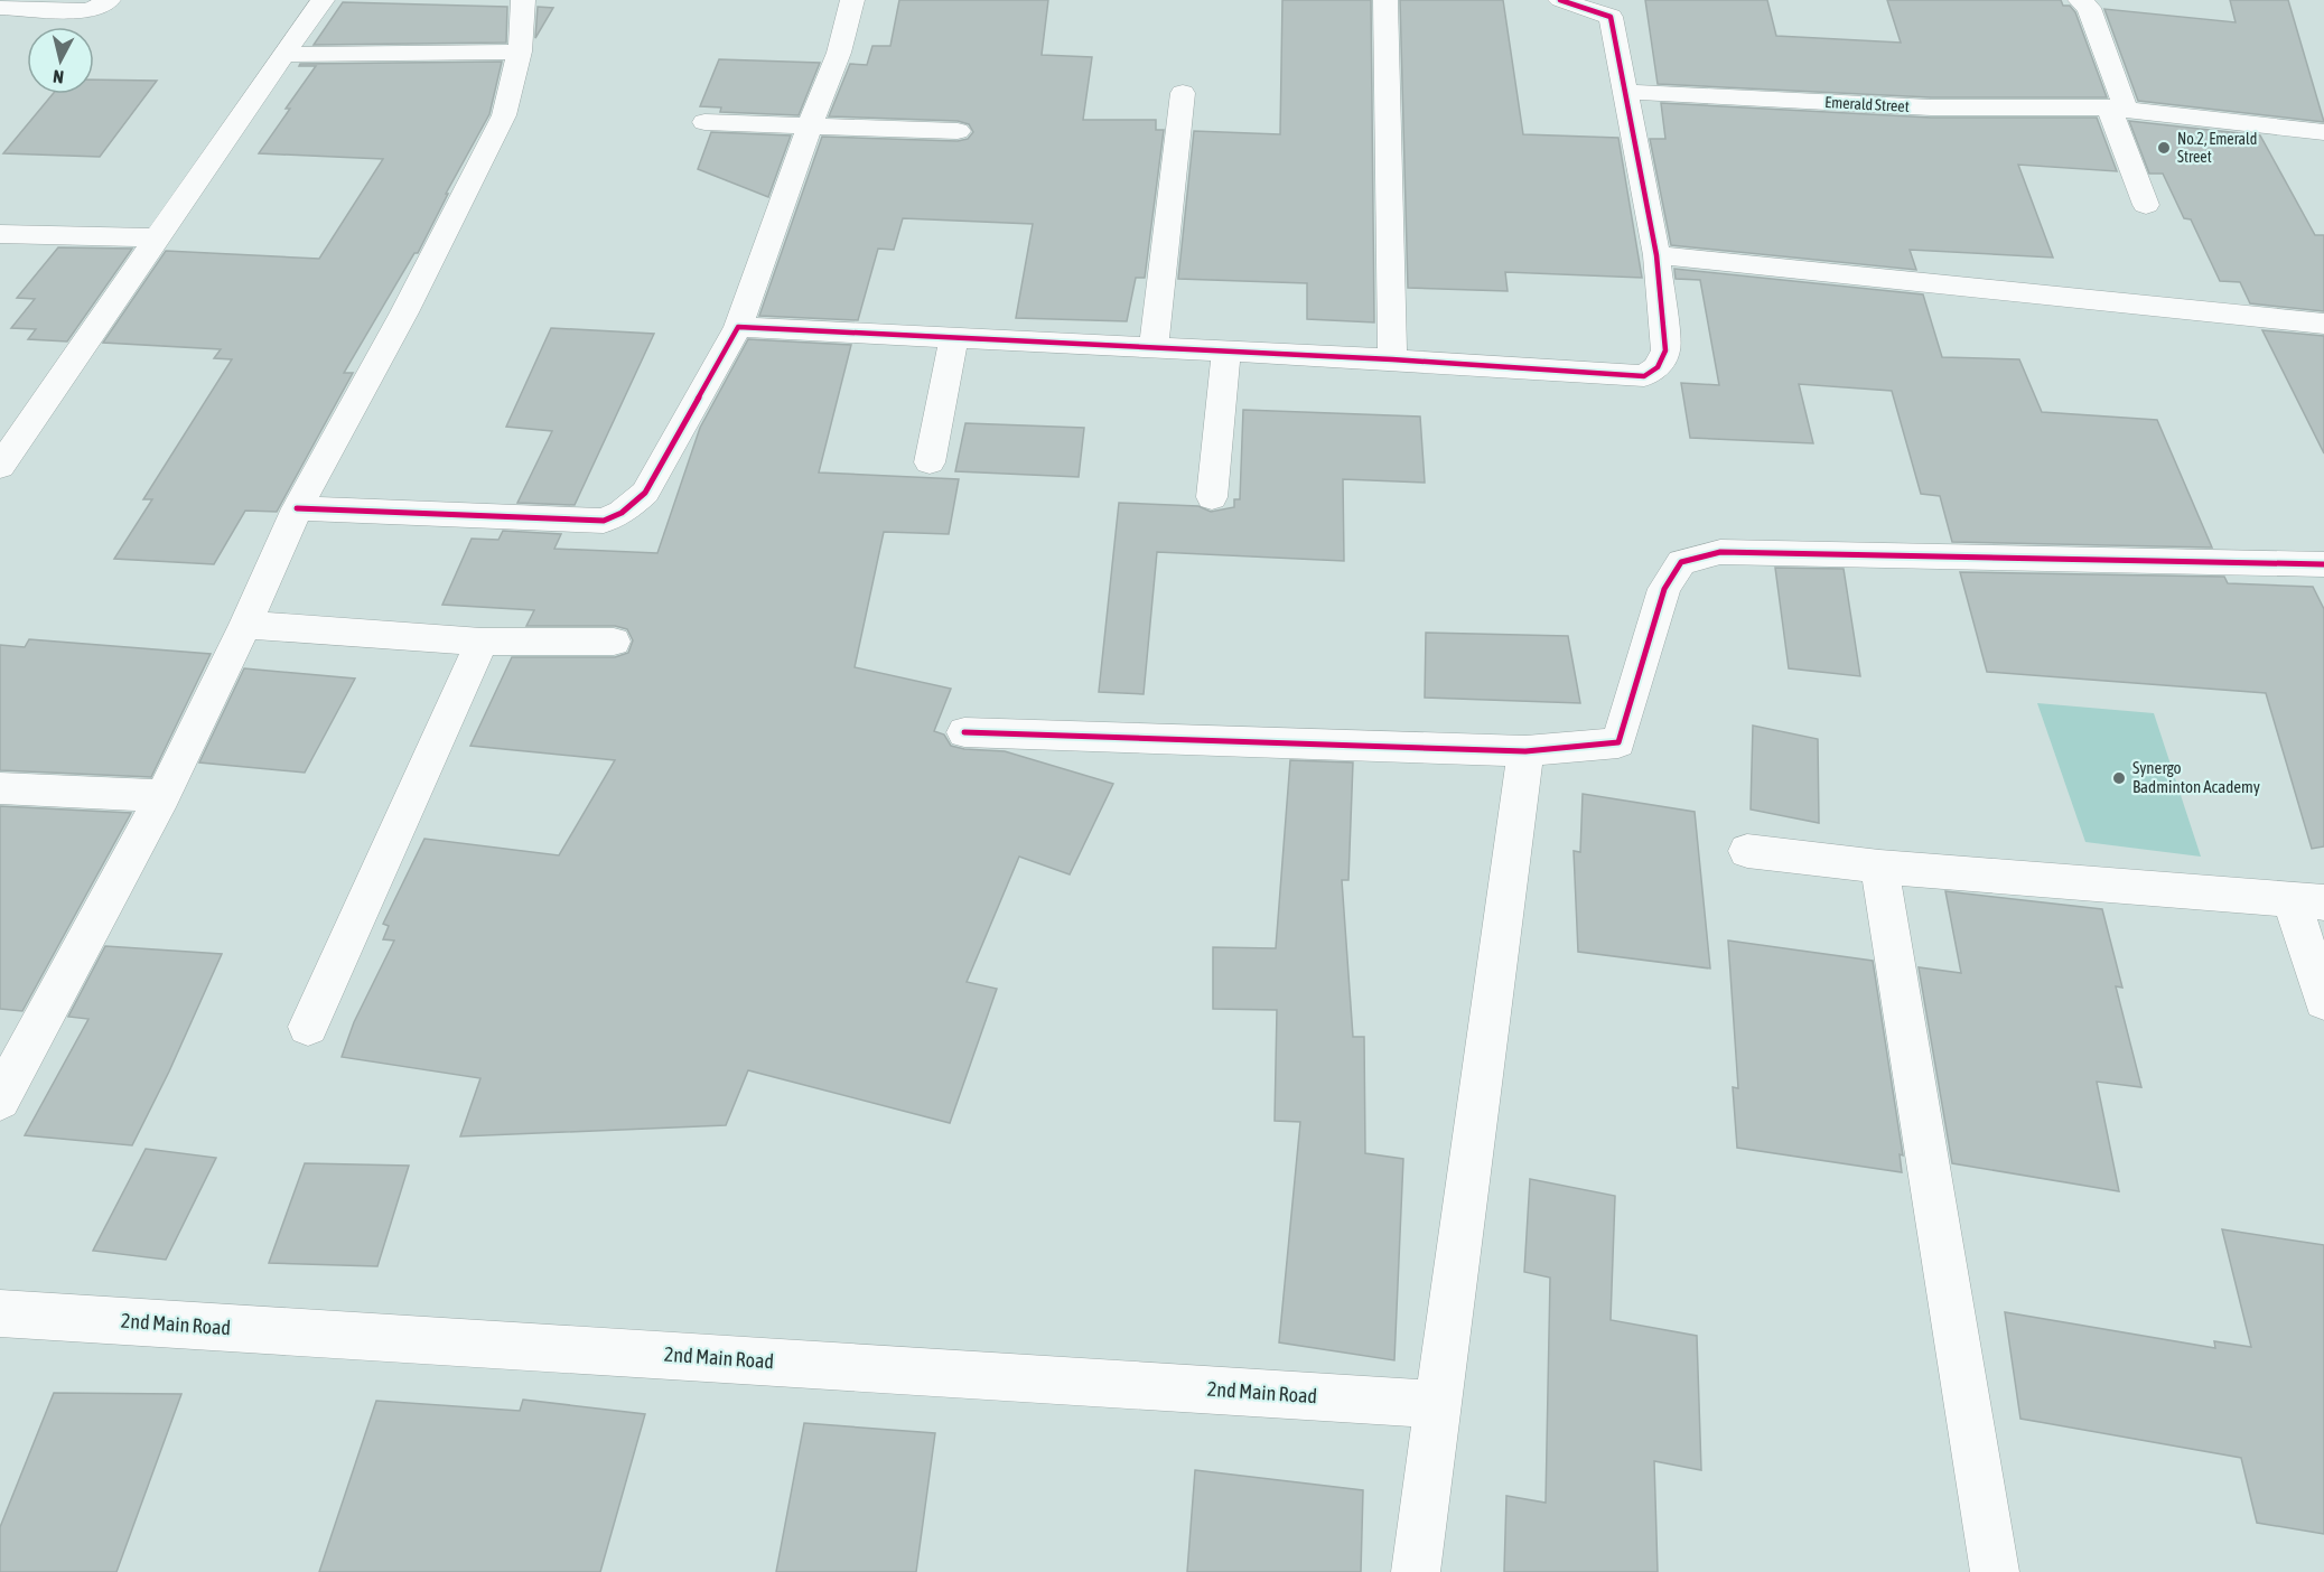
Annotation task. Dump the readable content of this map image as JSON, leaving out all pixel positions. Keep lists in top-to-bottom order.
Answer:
{
  "streets": {
    "street": ["Emerald Street", "2nd Main Road"]
  },
  "places": ["No.2, Emerald Street", "Synergo Badminton Academy"],
  "north": "bottom"
}
